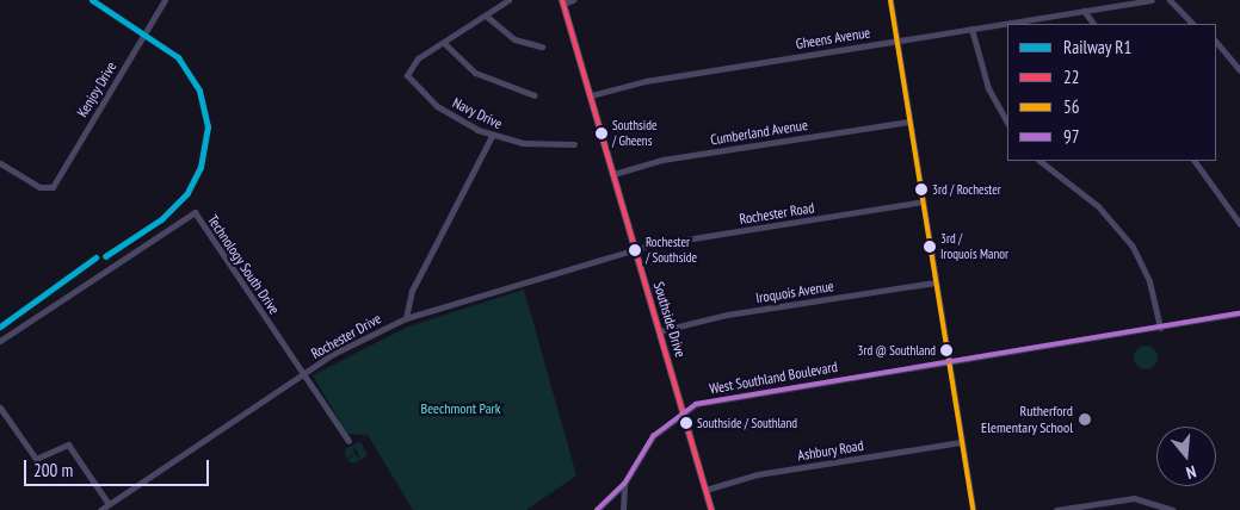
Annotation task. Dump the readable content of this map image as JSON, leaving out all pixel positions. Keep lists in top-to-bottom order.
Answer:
{
  "streets": {
    "main road": ["Southside Drive"],
    "street": [
      "Gheens Avenue",
      "Kenjoy Drive",
      "Navy Drive",
      "Cumberland Avenue",
      "Rochester Road",
      "Technology South Drive",
      "Iroquois Avenue",
      "Rochester Drive",
      "West Southland Boulevard",
      "Ashbury Road"
    ]
  },
  "crossings": [
    ["Gheens Avenue", "Southside Drive"],
    ["Cumberland Avenue", "Southside Drive"],
    ["Rochester Road", "Southside Drive"],
    ["Rochester Road", "Rochester Drive"],
    ["Technology South Drive", "Rochester Drive"],
    ["Iroquois Avenue", "Southside Drive"],
    ["Southside Drive", "Rochester Drive"],
    ["Southside Drive", "West Southland Boulevard"],
    ["Southside Drive", "Ashbury Road"]
  ],
  "parks": ["Beechmont Park"],
  "places": [
    "Southside / Gheens",
    "3rd / Rochester",
    "3rd / Iroquois Manor",
    "Rochester / Southside",
    "3rd @ Southland",
    "Rutherford Elementary School",
    "Southside / Southland"
  ],
  "lines": [
    "rail line R1",
    "transit line 22",
    "transit line 56",
    "transit line 97"
  ],
  "legend": [
    "Railway R1",
    "22",
    "56",
    "97"
  ],
  "scale_bar": "200 m",
  "north": "bottom"
}
